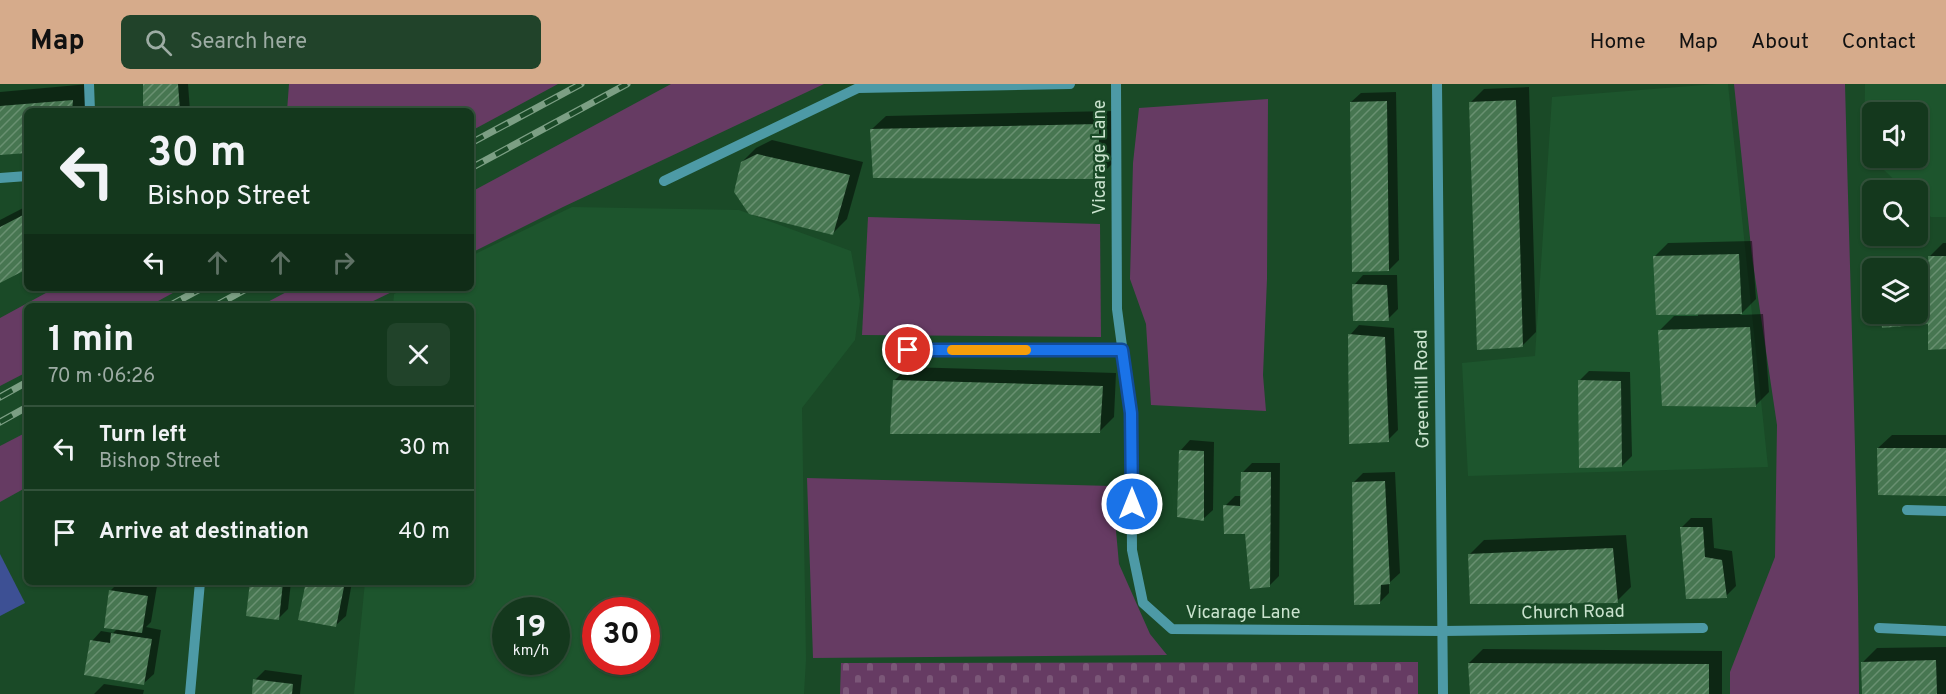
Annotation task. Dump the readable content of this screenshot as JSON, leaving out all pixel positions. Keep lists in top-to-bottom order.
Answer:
{
  "streets": {
    "street": ["Vicarage Lane", "Greenhill Road", "Church Road"]
  },
  "crossings": [
    ["Vicarage Lane", "Greenhill Road"],
    ["Vicarage Lane", "Church Road"],
    ["Greenhill Road", "Church Road"]
  ],
  "page": {
    "header": "Map",
    "search": "Search here",
    "nav": [
      "Home",
      "Map",
      "About",
      "Contact"
    ],
    "turn": ["30 m", "Bishop Street"],
    "heading": ["1 min", "70 m · 06:26"],
    "list": [
      {
        "name": "Turn left",
        "note": "Bishop Street",
        "value": "30 m"
      },
      {
        "name": "Arrive at destination",
        "value": "40 m"
      }
    ],
    "speed": "19 km/h",
    "limit": "30"
  }
}
